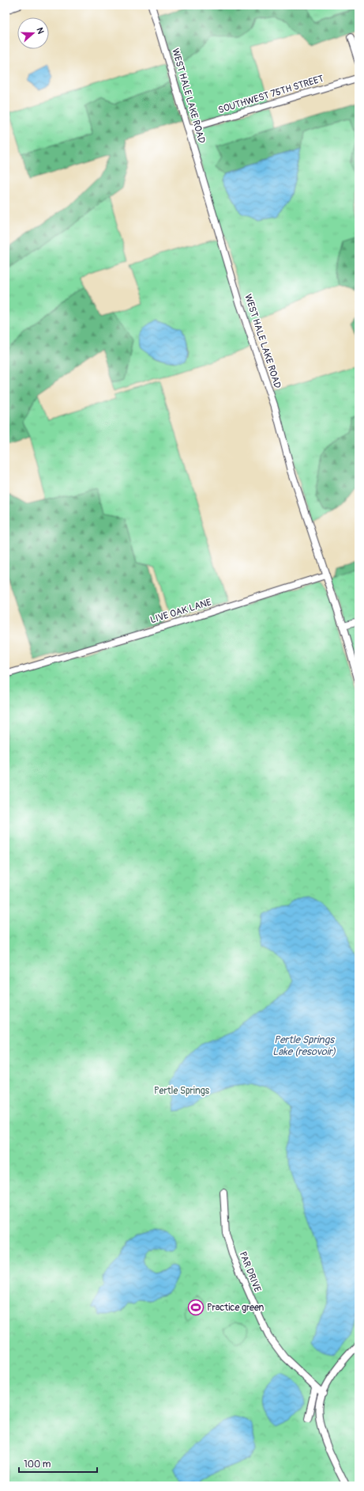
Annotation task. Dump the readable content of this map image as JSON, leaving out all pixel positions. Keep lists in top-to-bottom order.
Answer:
{
  "streets": {
    "street": [
      "SOUTHWEST 75TH STREET",
      "WEST HALE LAKE ROAD",
      "LIVE OAK LANE",
      "PAR DRIVE"
    ]
  },
  "crossings": [
    ["SOUTHWEST 75TH STREET", "WEST HALE LAKE ROAD"],
    ["WEST HALE LAKE ROAD", "LIVE OAK LANE"]
  ],
  "water": ["Pertle Springs Lake (resovoir)"],
  "parks": ["Pertle Springs"],
  "places": {
    "sports": ["Practice green"]
  },
  "scale_bar": "100 m",
  "north": "right"
}
